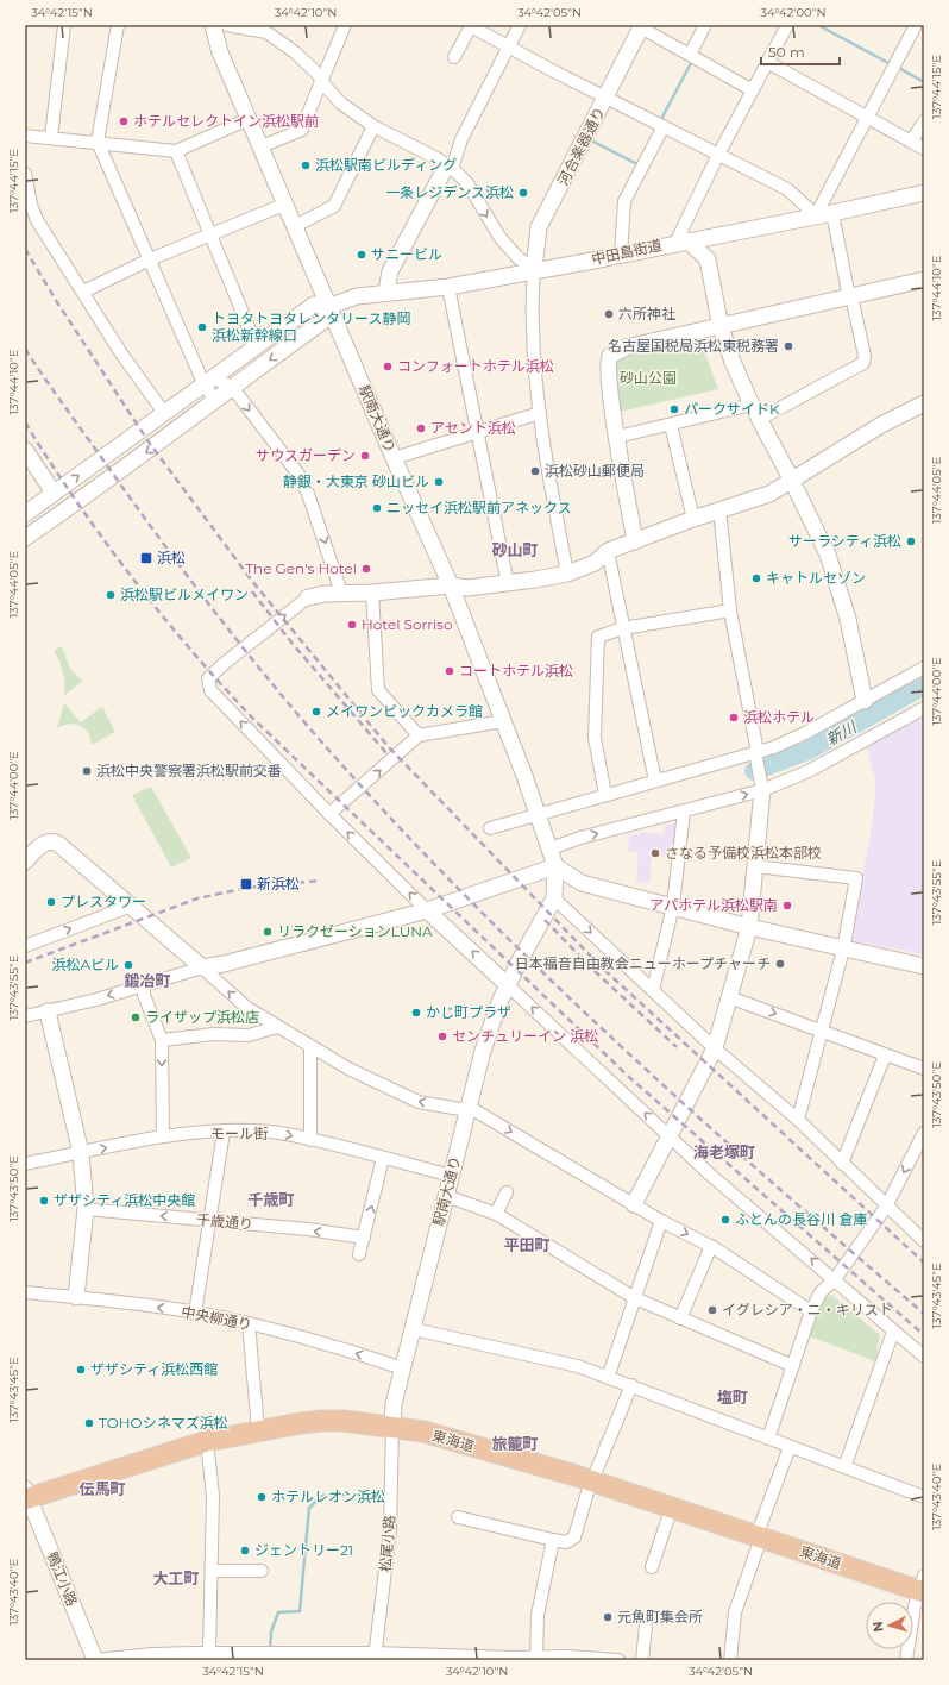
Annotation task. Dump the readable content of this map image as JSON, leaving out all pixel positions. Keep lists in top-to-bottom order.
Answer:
{
  "streets": {
    "highway": ["東海道"],
    "street": [
      "河合楽器通り",
      "中田島街道",
      "駅南大通り",
      "モール街",
      "千歳通り",
      "中央柳通り",
      "松尾小路",
      "鴨江小路"
    ]
  },
  "crossings": [
    ["河合楽器通り", "中田島街道"],
    ["中田島街道", "駅南大通り"],
    ["駅南大通り", "モール街"],
    ["駅南大通り", "中央柳通り"],
    ["駅南大通り", "東海道"],
    ["駅南大通り", "松尾小路"],
    ["東海道", "松尾小路"],
    ["東海道", "鴨江小路"]
  ],
  "one_way": ["千歳通り", "中央柳通り"],
  "districts": [
    "砂山町",
    "鍛冶町",
    "海老塚町",
    "千歳町",
    "平田町",
    "塩町",
    "旅籠町",
    "伝馬町",
    "大工町"
  ],
  "water": ["新川"],
  "parks": ["砂山公園"],
  "places": {
    "other": [
      "ホテルセレクトイン浜松駅前",
      "浜松駅南ビルディング",
      "一条レジデンス浜松",
      "サニービル",
      "六所神社",
      "トヨタトヨタレンタリース静岡 浜松新幹線口",
      "名古屋国税局浜松東税務署",
      "コンフォートホテル浜松",
      "パークサイドK",
      "アセント浜松",
      "サウスガーデン",
      "浜松砂山郵便局",
      "静銀・大東京 砂山ビル",
      "ニッセイ浜松駅前アネックス",
      "サーラシティ浜松",
      "The Gen's Hotel",
      "キャトルセゾン",
      "浜松駅ビルメイワン",
      "Hotel Sorriso",
      "コートホテル浜松",
      "メイワンビックカメラ館",
      "浜松ホテル",
      "浜松中央警察署浜松駅前交番",
      "さなる予備校浜松本部校",
      "プレスタワー",
      "アパホテル浜松駅南",
      "リラクゼーションLUNA",
      "日本福音自由教会ニューホープチャーチ",
      "浜松Aビル",
      "かじ町プラザ",
      "ライザップ浜松店",
      "センチュリーイン 浜松",
      "ザザシティ浜松中央館",
      "ふとんの長谷川 倉庫",
      "イグレシア・ニ・キリスト",
      "ザザシティ浜松西館",
      "TOHOシネマズ浜松",
      "ホテルレオン浜松",
      "ジェントリー21",
      "元魚町集会所"
    ],
    "transit": ["浜松", "新浜松"]
  },
  "scale_bar": "50 m",
  "north": "left",
  "coordinates": [
    "34°42'15\"N",
    "34°42'10\"N",
    "34°42'05\"N",
    "34°42'00\"N",
    "137°44'15\"E",
    "137°44'10\"E",
    "137°44'05\"E",
    "137°44'00\"E",
    "137°43'55\"E",
    "137°43'50\"E",
    "137°43'45\"E",
    "137°43'40\"E"
  ]
}
